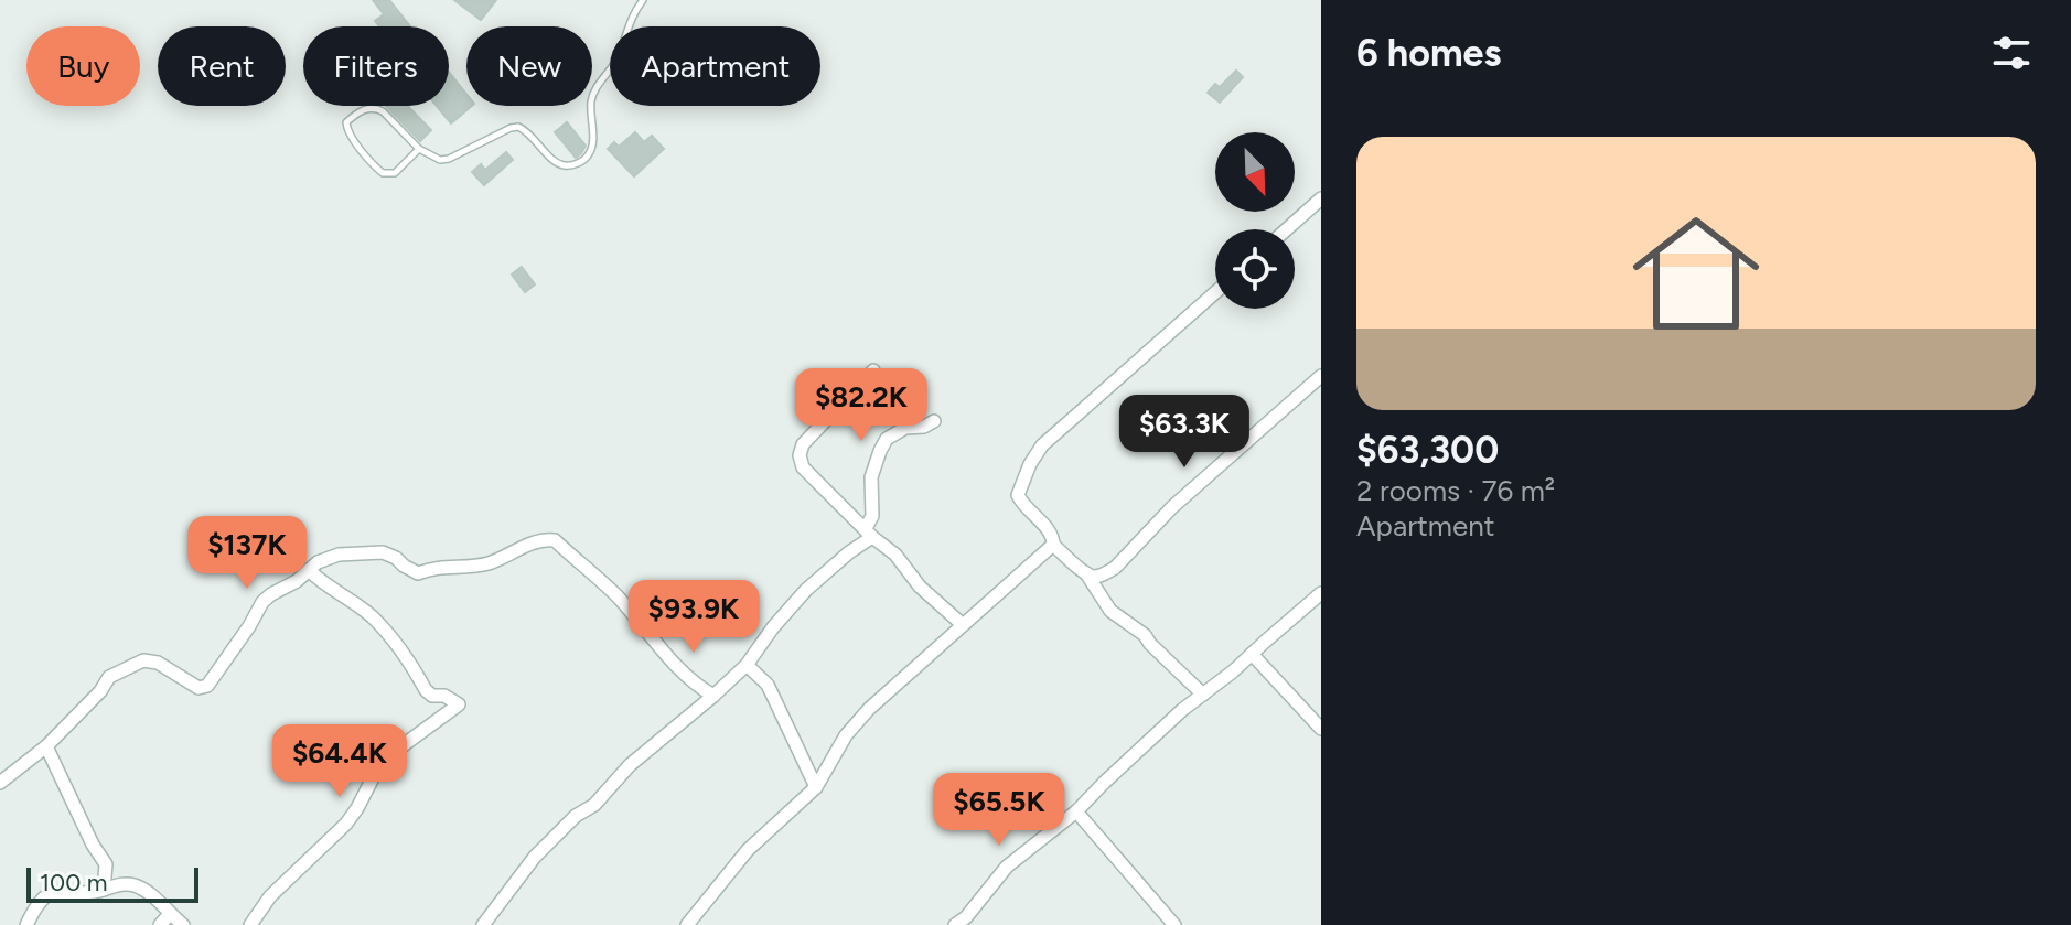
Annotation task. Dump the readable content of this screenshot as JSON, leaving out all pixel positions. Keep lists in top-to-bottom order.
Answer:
{
  "scale_bar": "100 m",
  "north": "bottom right",
  "page": {
    "heading": "6 homes",
    "chip": [
      "Buy",
      "Rent",
      "Filters",
      "New",
      "Apartment"
    ],
    "list": [
      {
        "name": "$63,300",
        "note": "2 rooms · 76 m² · Apartment"
      }
    ],
    "price": [
      "$82.2K",
      "$63.3K",
      "$137K",
      "$93.9K",
      "$64.4K",
      "$65.5K"
    ],
    "scale": "100 m"
  }
}
